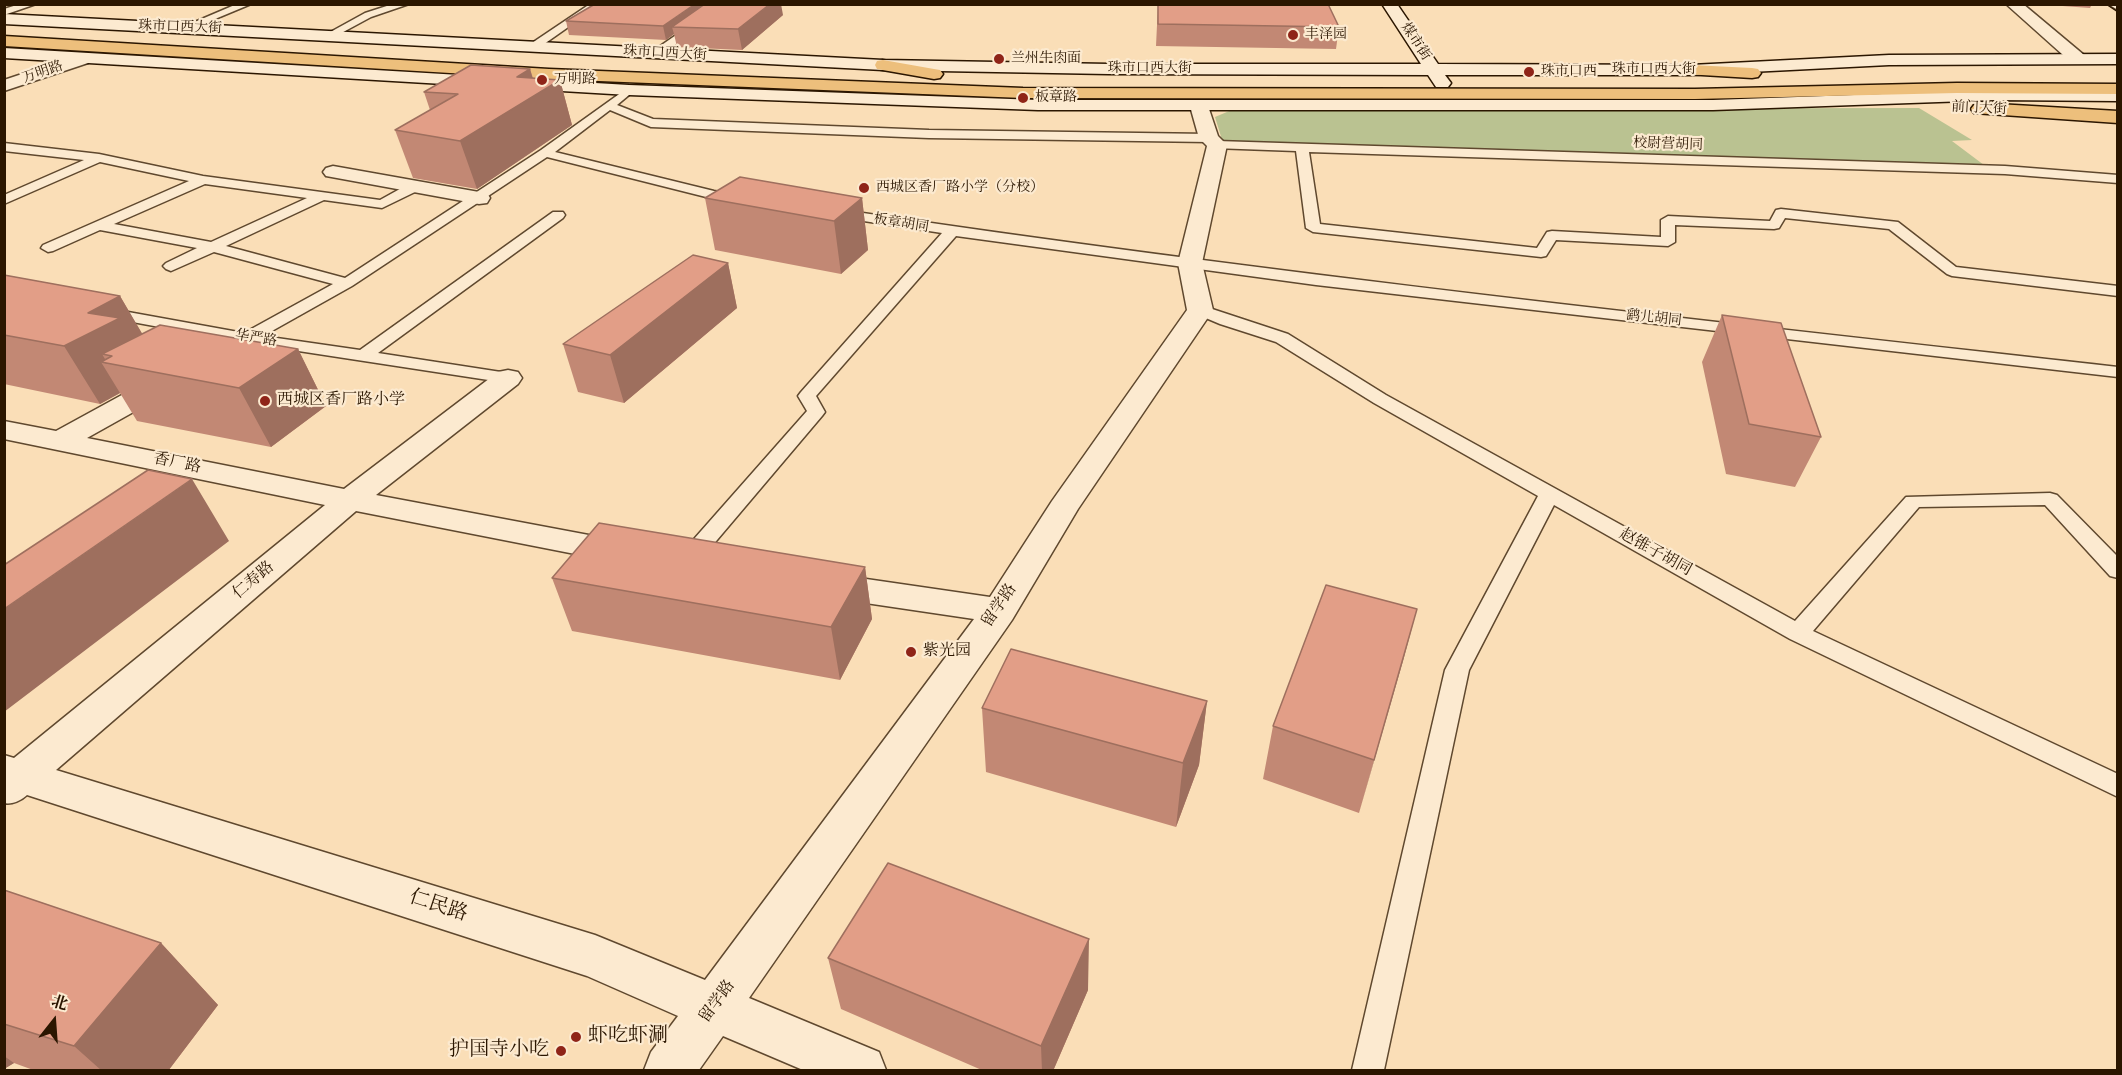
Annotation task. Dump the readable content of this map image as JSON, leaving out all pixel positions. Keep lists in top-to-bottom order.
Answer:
{
  "streets": {
    "main road": ["珠市口西大街", "前门大街"],
    "street": [
      "煤市街",
      "万明路",
      "香厂路",
      "仁寿路",
      "留学路",
      "仁民路"
    ],
    "lane": [
      "校尉营胡同",
      "板章胡同",
      "鹞儿胡同",
      "华严路",
      "赵锥子胡同"
    ]
  },
  "crossings": [
    ["珠市口西大街", "煤市街"],
    ["珠市口西大街", "万明路"],
    ["珠市口西大街", "前门大街"],
    ["板章胡同", "鹞儿胡同"],
    ["华严路", "仁寿路"],
    ["香厂路", "仁寿路"],
    ["赵锥子胡同", "留学路"],
    ["仁寿路", "仁民路"],
    ["留学路", "仁民路"]
  ],
  "places": [
    "丰泽园",
    "兰州牛肉面",
    "珠市口西",
    "万明路",
    "板章路",
    "西城区香厂路小学（分校）",
    "西城区香厂路小学",
    "紫光园",
    "虾吃虾涮",
    "护国寺小吃"
  ],
  "north": "top"
}
